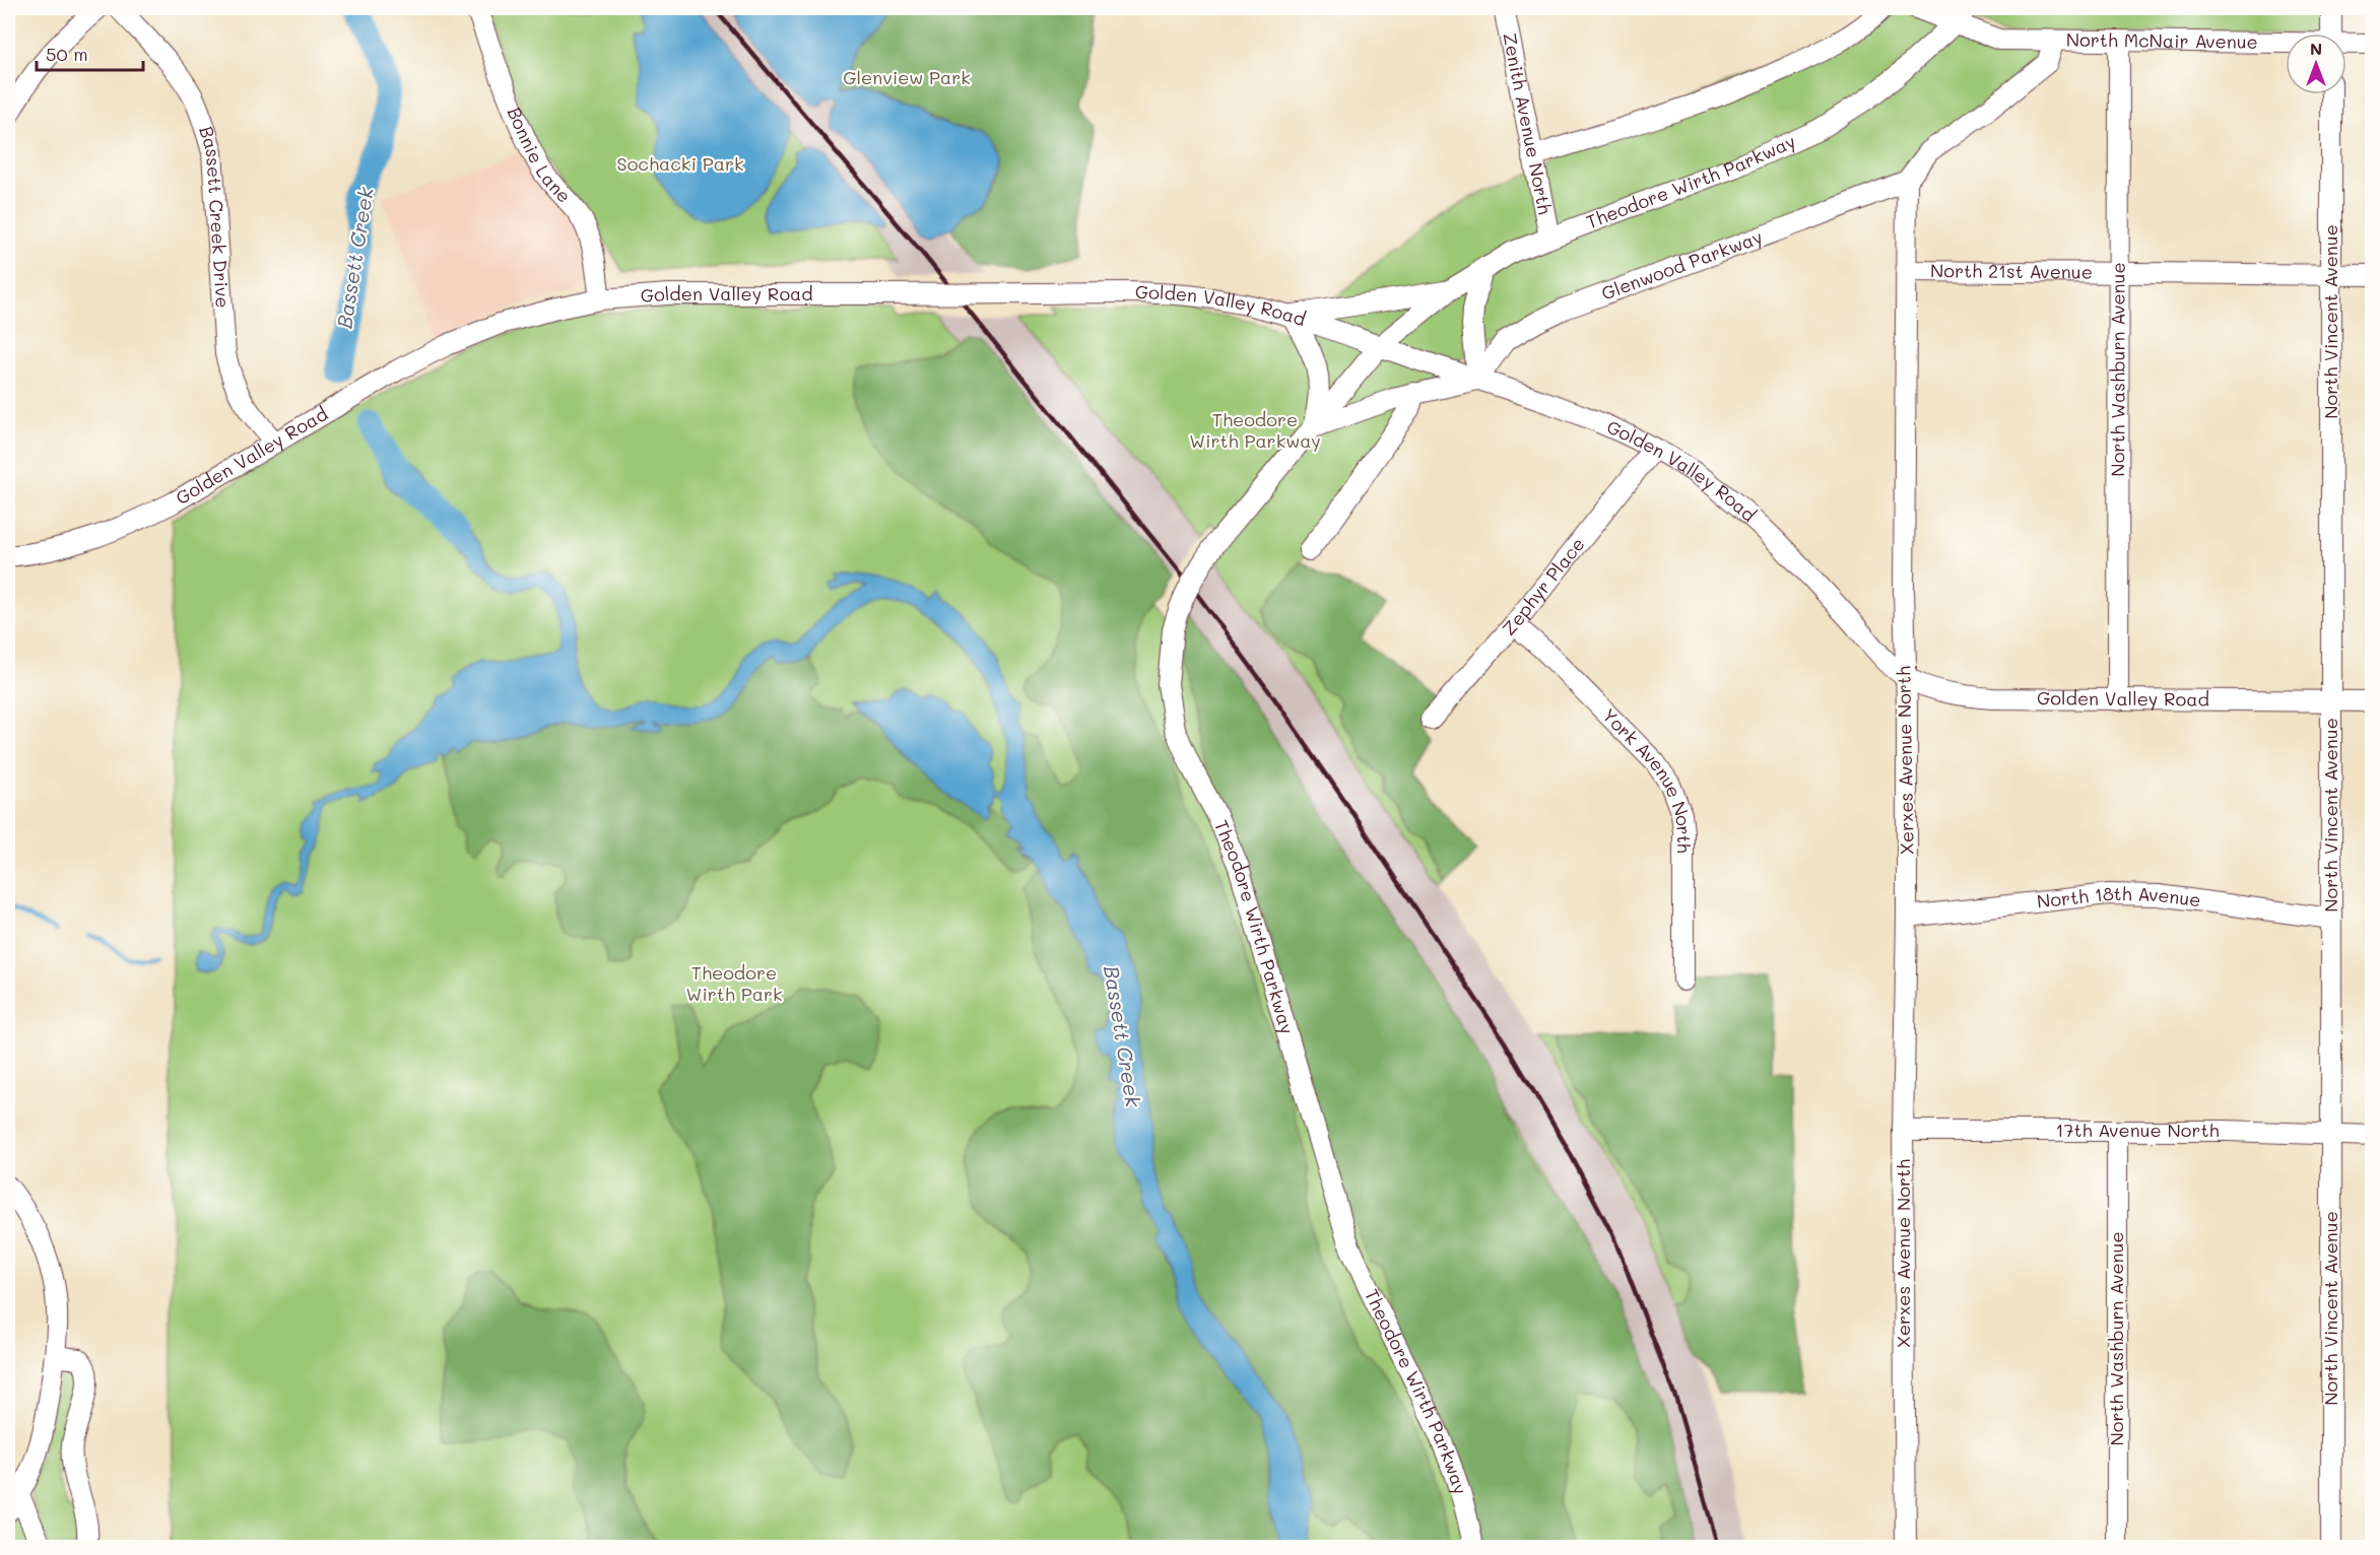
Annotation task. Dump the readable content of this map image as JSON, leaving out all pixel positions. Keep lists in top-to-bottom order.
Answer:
{
  "streets": {
    "street": [
      "North McNair Avenue",
      "Zenith Avenue North",
      "Bonnie Lane",
      "Theodore Wirth Parkway",
      "Bassett Creek Drive",
      "Glenwood Parkway",
      "North 21st Avenue",
      "Golden Valley Road",
      "North Vincent Avenue",
      "North Washburn Avenue",
      "Zephyr Place",
      "Xerxes Avenue North",
      "York Avenue North",
      "North 18th Avenue",
      "17th Avenue North"
    ]
  },
  "crossings": [
    ["North McNair Avenue", "Theodore Wirth Parkway"],
    ["North McNair Avenue", "North Washburn Avenue"],
    ["Zenith Avenue North", "Theodore Wirth Parkway"],
    ["Bonnie Lane", "Golden Valley Road"],
    ["Theodore Wirth Parkway", "Golden Valley Road"],
    ["Bassett Creek Drive", "Golden Valley Road"],
    ["Glenwood Parkway", "Golden Valley Road"],
    ["Glenwood Parkway", "Xerxes Avenue North"],
    ["North 21st Avenue", "North Vincent Avenue"],
    ["North 21st Avenue", "North Washburn Avenue"],
    ["North 21st Avenue", "Xerxes Avenue North"],
    ["Golden Valley Road", "North Vincent Avenue"],
    ["Golden Valley Road", "North Washburn Avenue"],
    ["Golden Valley Road", "Zephyr Place"],
    ["Golden Valley Road", "Xerxes Avenue North"],
    ["North Vincent Avenue", "North 18th Avenue"],
    ["North Vincent Avenue", "17th Avenue North"],
    ["North Washburn Avenue", "17th Avenue North"],
    ["Zephyr Place", "York Avenue North"],
    ["Xerxes Avenue North", "North 18th Avenue"],
    ["Xerxes Avenue North", "17th Avenue North"]
  ],
  "water": ["Bassett Creek"],
  "parks": [
    "Glenview Park",
    "Sochacki Park",
    "Theodore Wirth Parkway",
    "Theodore Wirth Park"
  ],
  "scale_bar": "50 m",
  "north": "top"
}
